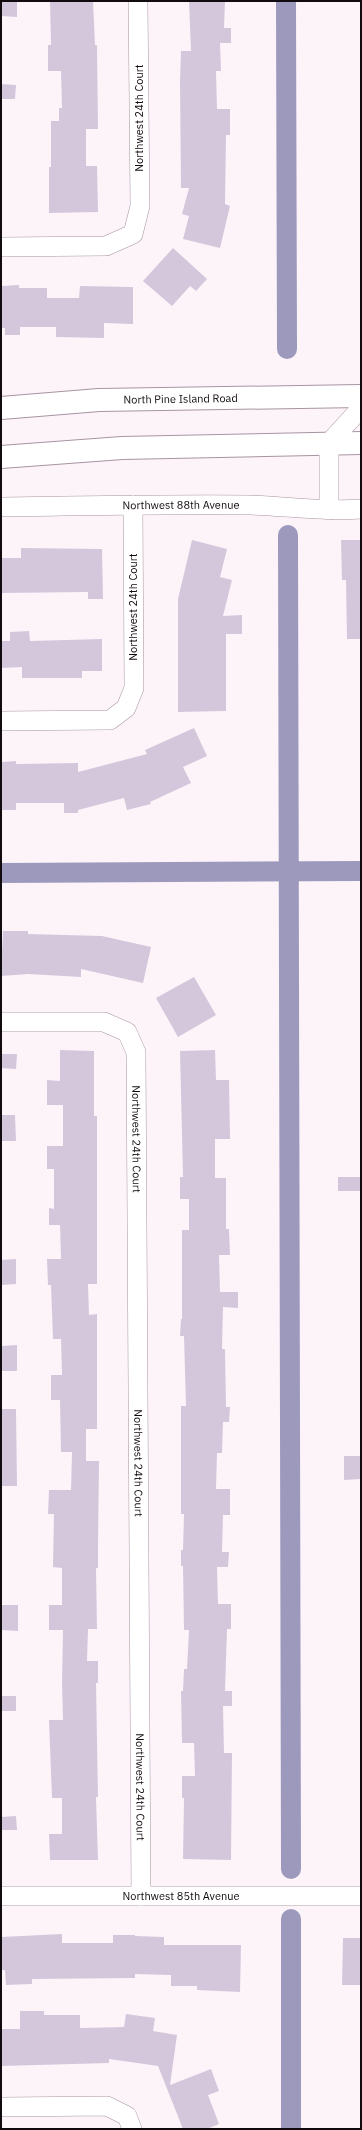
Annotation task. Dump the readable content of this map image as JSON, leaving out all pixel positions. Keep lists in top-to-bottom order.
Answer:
{
  "streets": {
    "main road": ["North Pine Island Road"],
    "street": ["Northwest 24th Court", "Northwest 88th Avenue", "Northwest 85th Avenue"]
  },
  "crossings": [
    ["Northwest 24th Court", "Northwest 88th Avenue"],
    ["Northwest 24th Court", "Northwest 85th Avenue"]
  ]
}
